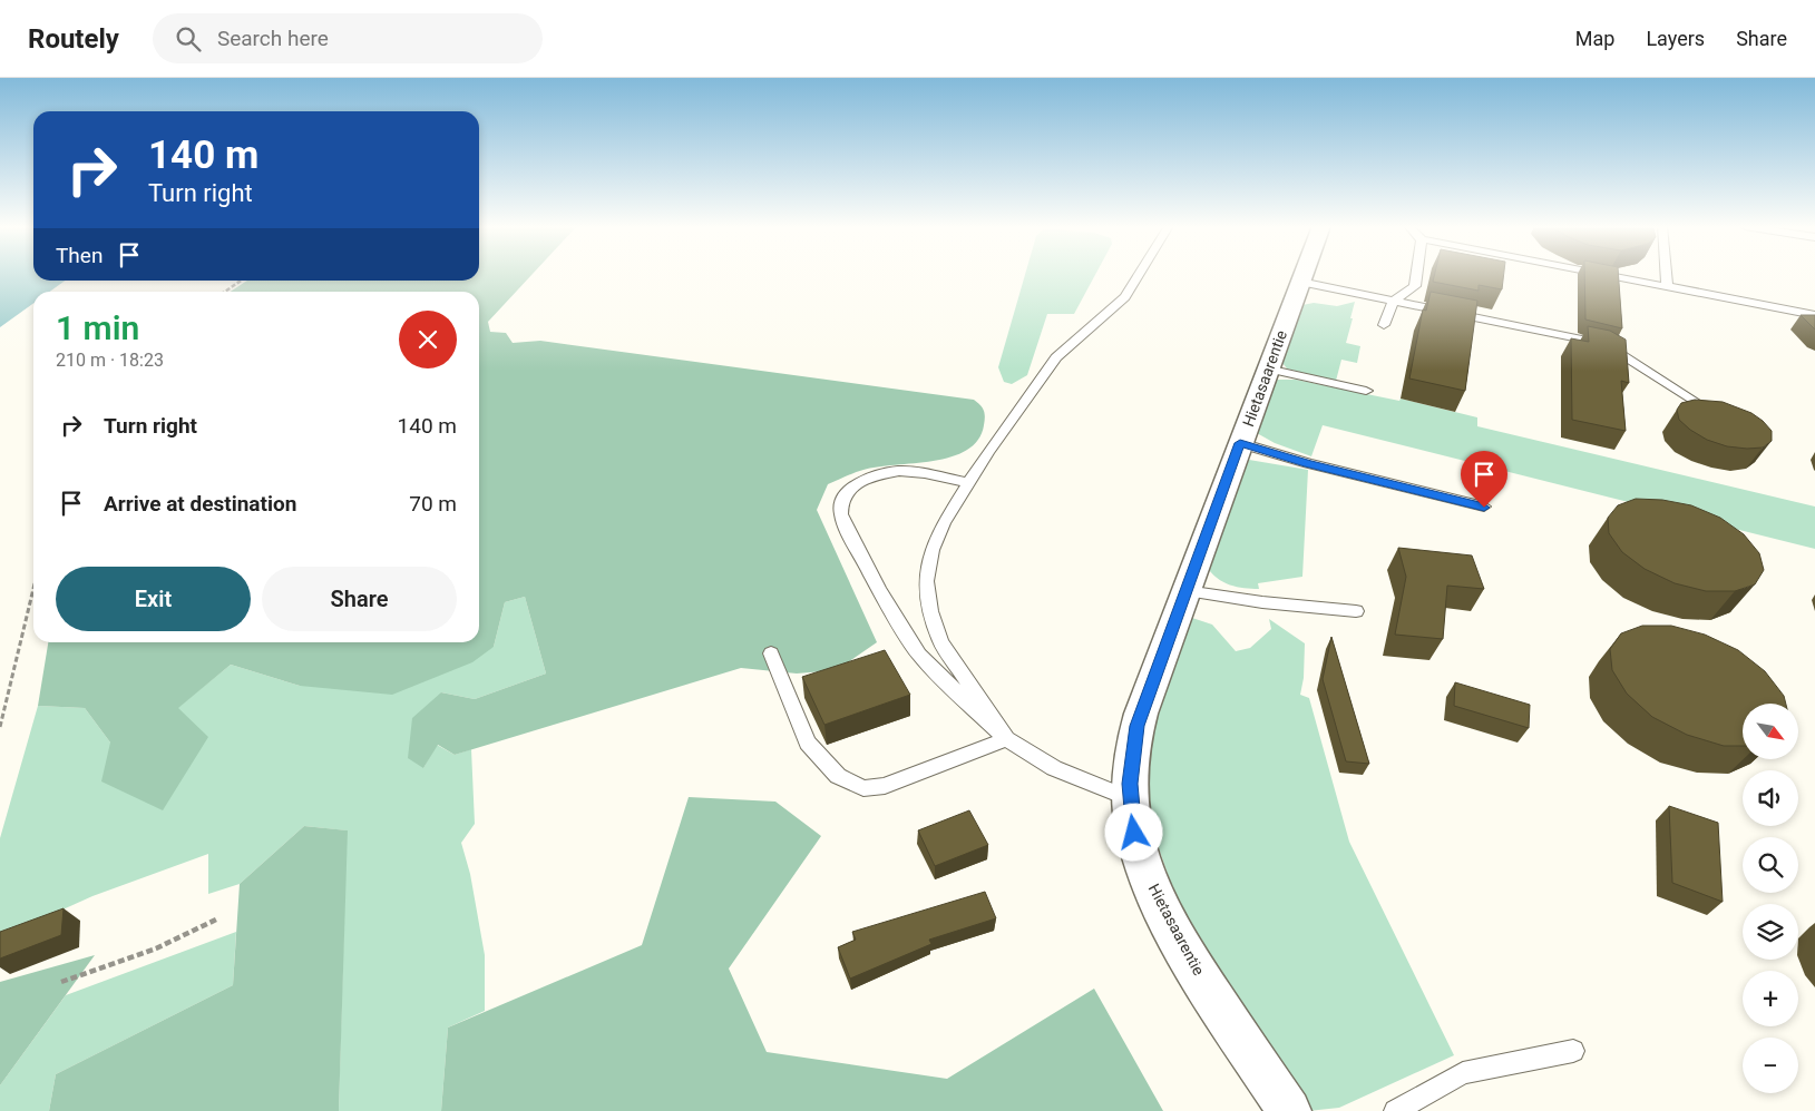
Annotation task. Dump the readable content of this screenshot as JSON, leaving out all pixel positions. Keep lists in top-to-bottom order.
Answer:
{
  "streets": {
    "street": ["Hietasaarentie"]
  },
  "north": "bottom right",
  "page": {
    "header": "Routely",
    "search": "Search here",
    "nav": ["Map", "Layers", "Share"],
    "turn": ["140 m", "Turn right"],
    "then": "Then",
    "heading": ["1 min", "210 m · 18:23"],
    "list": [
      {
        "name": "Turn right",
        "value": "140 m"
      },
      {
        "name": "Arrive at destination",
        "value": "70 m"
      }
    ],
    "buttons": ["Exit", "Share"],
    "map_buttons": ["+", "−"]
  }
}
